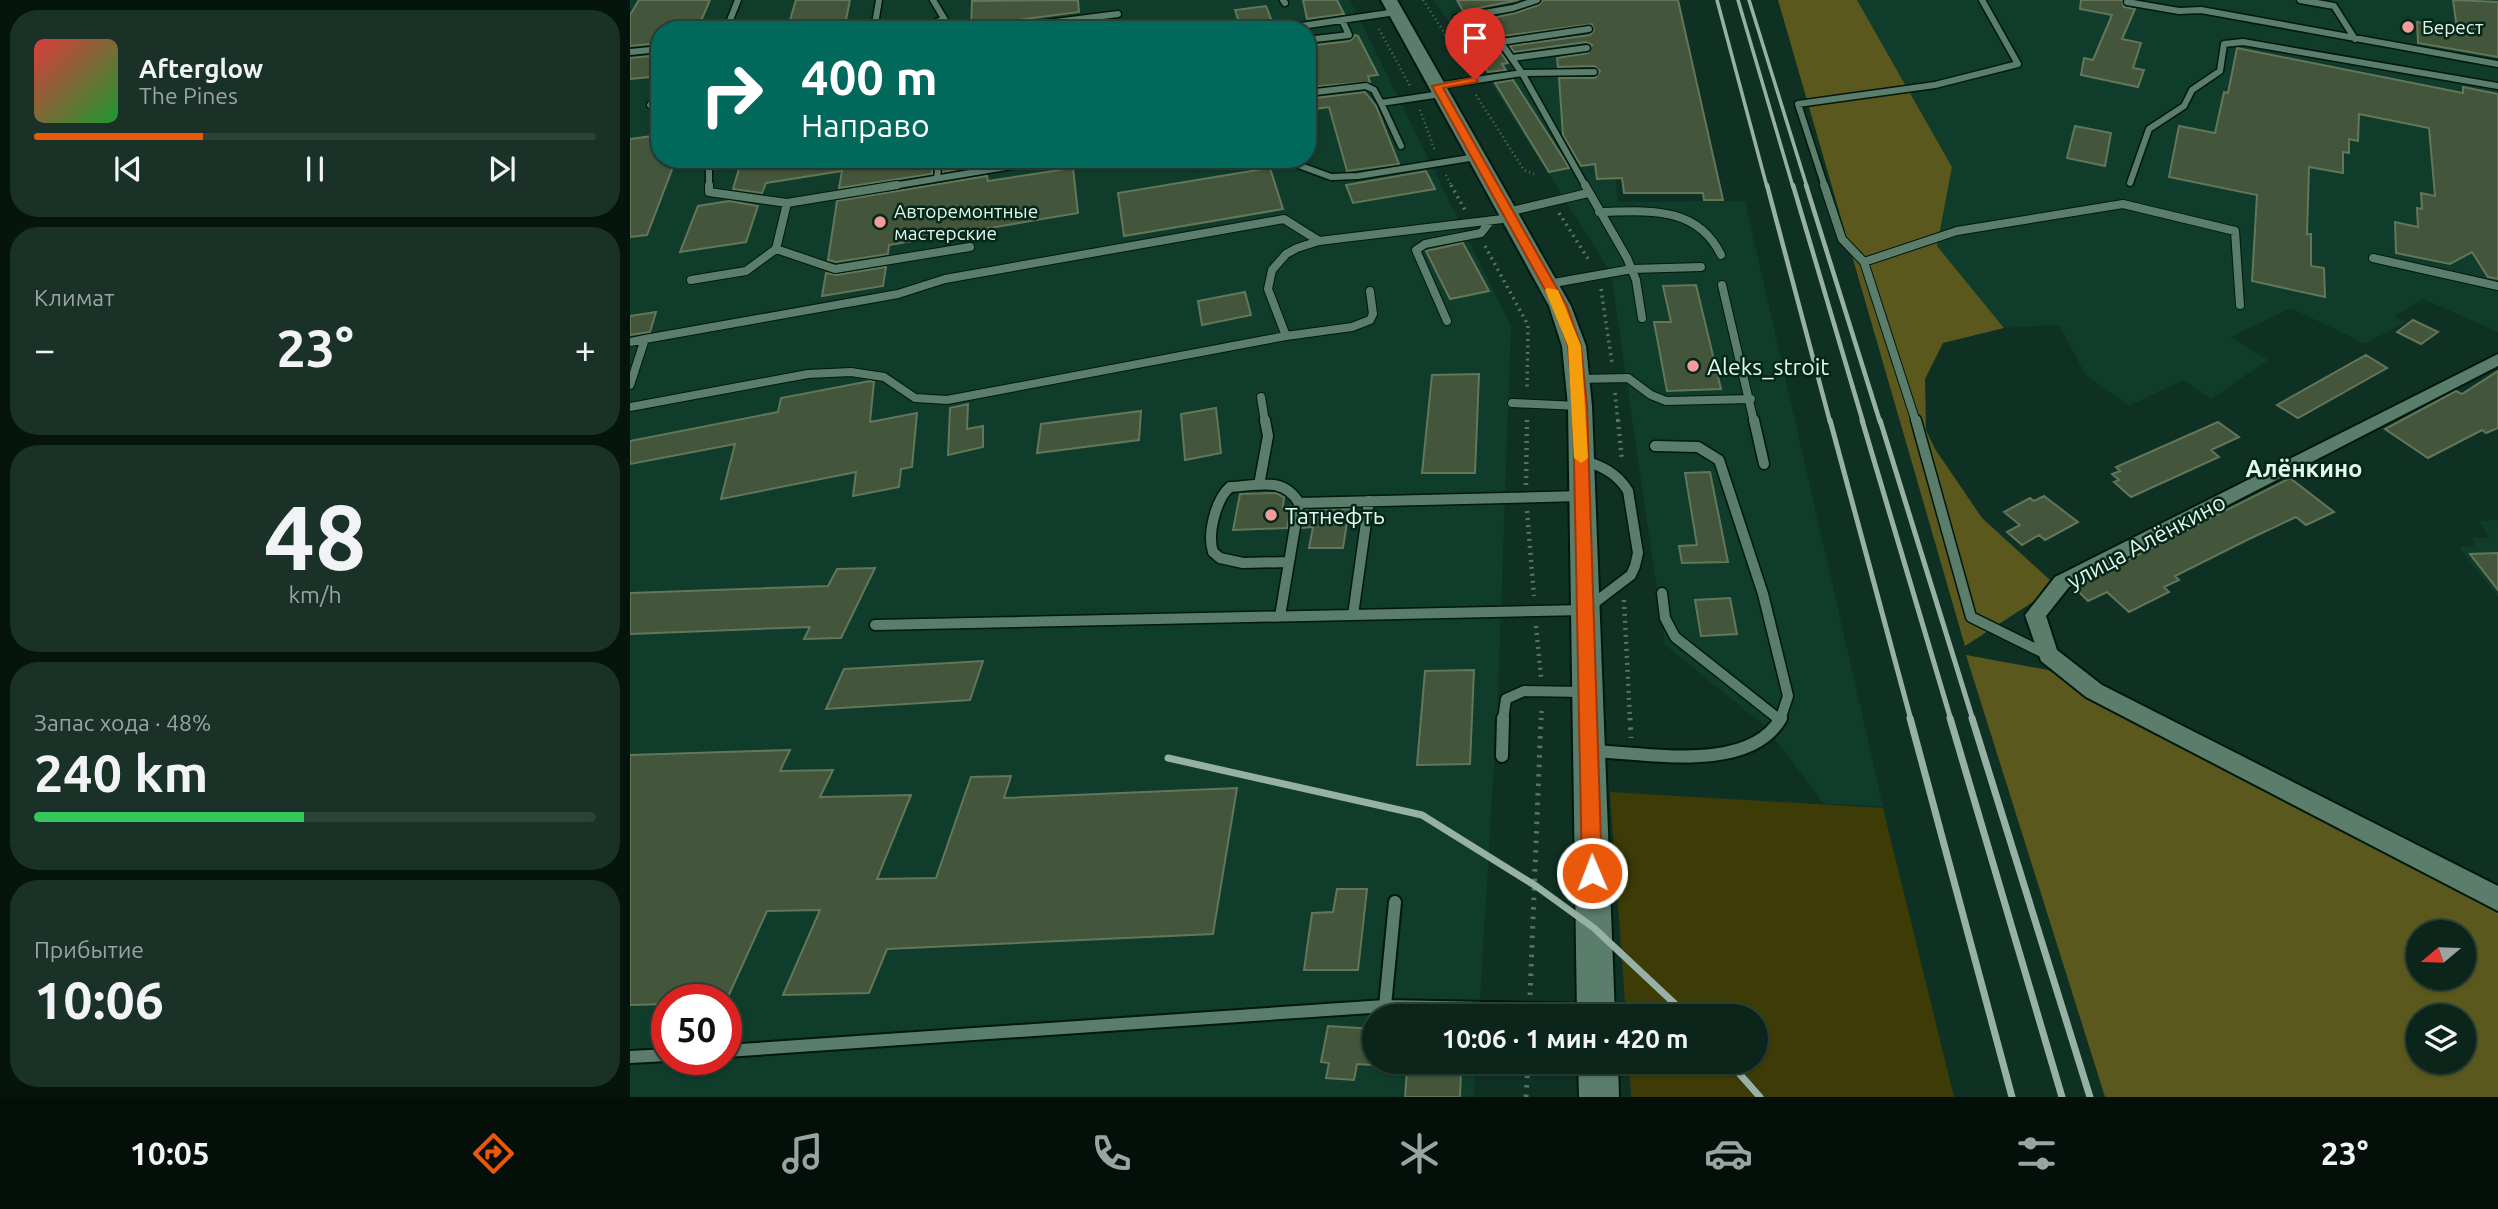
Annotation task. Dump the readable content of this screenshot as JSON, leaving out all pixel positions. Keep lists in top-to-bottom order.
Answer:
{
  "streets": {
    "street": ["улица Алёнкино"]
  },
  "districts": ["Алёнкино"],
  "places": [
    "Берест",
    "Авторемонтные мастерские",
    "Aleks_stroit",
    "Татнефть"
  ],
  "north": "left",
  "page": {
    "turn": ["400 m", "Направо"],
    "song": ["Afterglow", "The Pines"],
    "tile": [
      "Климат",
      ["48", "km/h"],
      ["Запас хода · 48%", "240 km"],
      ["Прибытие", "10:06"]
    ],
    "heat": ["−", "23°", "+"],
    "limit": "50",
    "trip": "10:06 · 1 мин · 420 m",
    "tabs": ["10:05", "23°"]
  }
}
